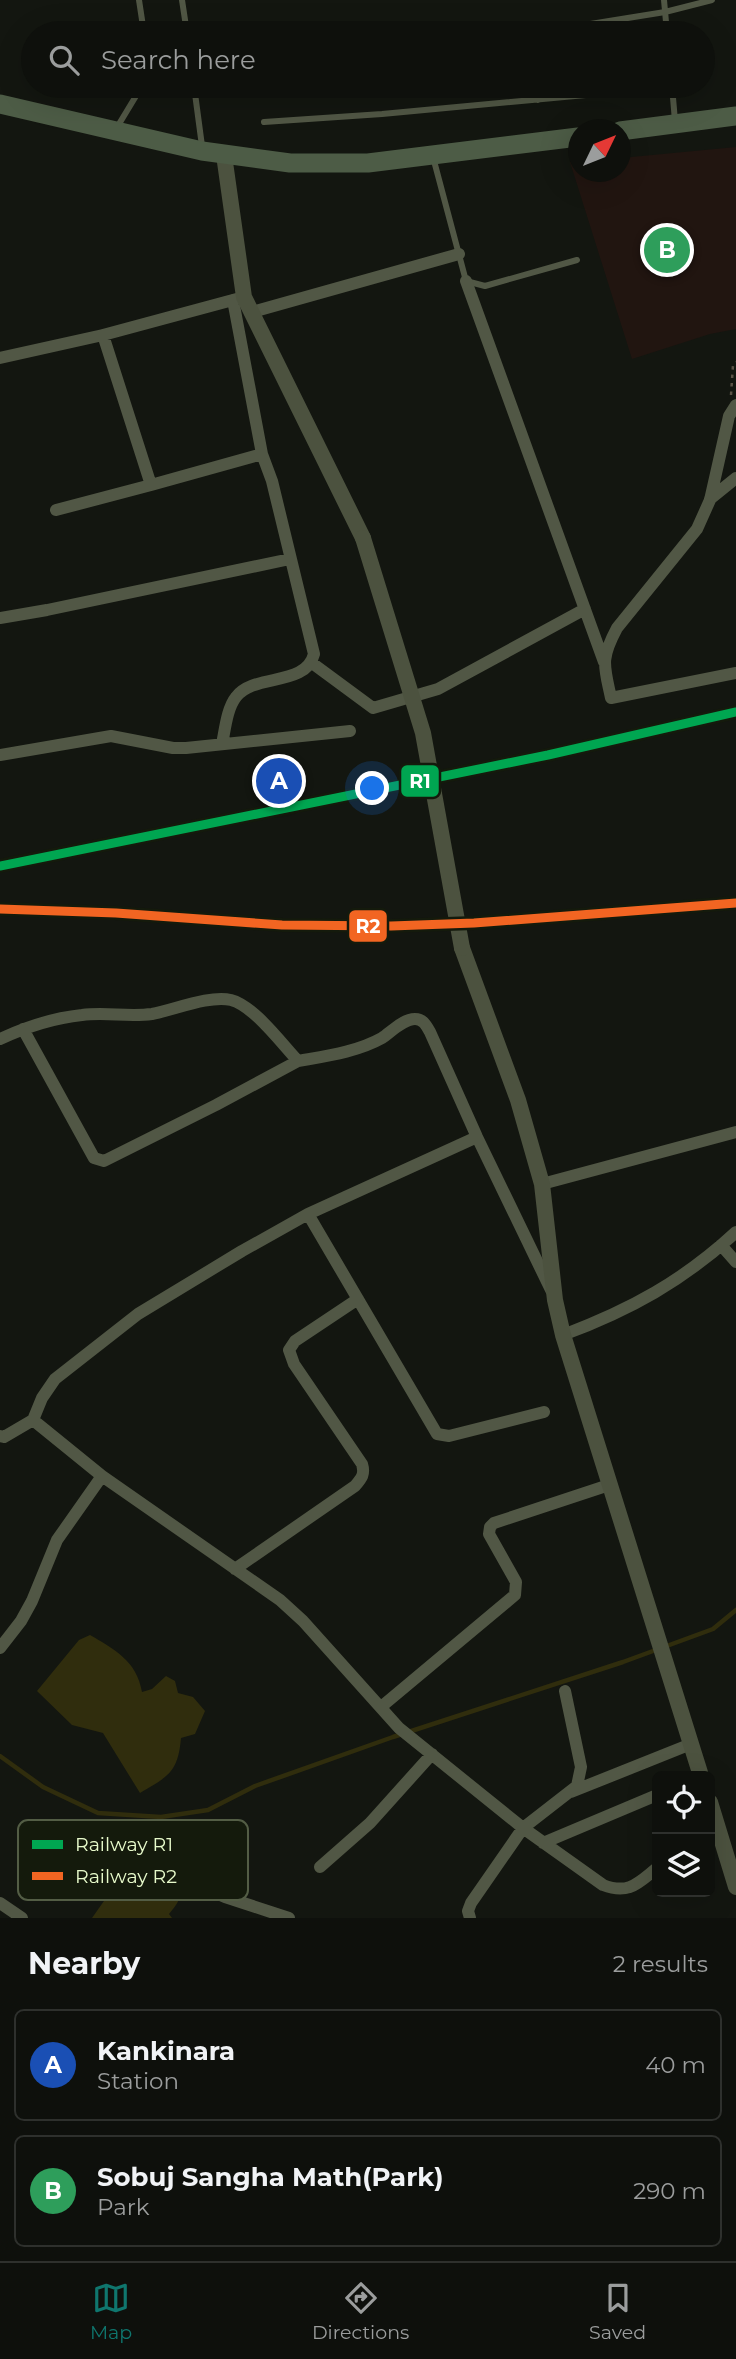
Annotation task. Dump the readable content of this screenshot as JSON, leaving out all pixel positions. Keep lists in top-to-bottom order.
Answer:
{
  "lines": ["rail line R1", "rail line R2"],
  "legend": ["Railway R1", "Railway R2"],
  "north": "top right",
  "page": {
    "search": "Search here",
    "pins": ["B", "A"],
    "heading": ["Nearby", "2 results"],
    "list": [
      {
        "mark": "A",
        "name": "Kankinara",
        "note": "Station",
        "value": "40 m"
      },
      {
        "mark": "B",
        "name": "Sobuj Sangha Math(Park)",
        "note": "Park",
        "value": "290 m"
      }
    ],
    "nav": ["Map", "Directions", "Saved"]
  }
}
